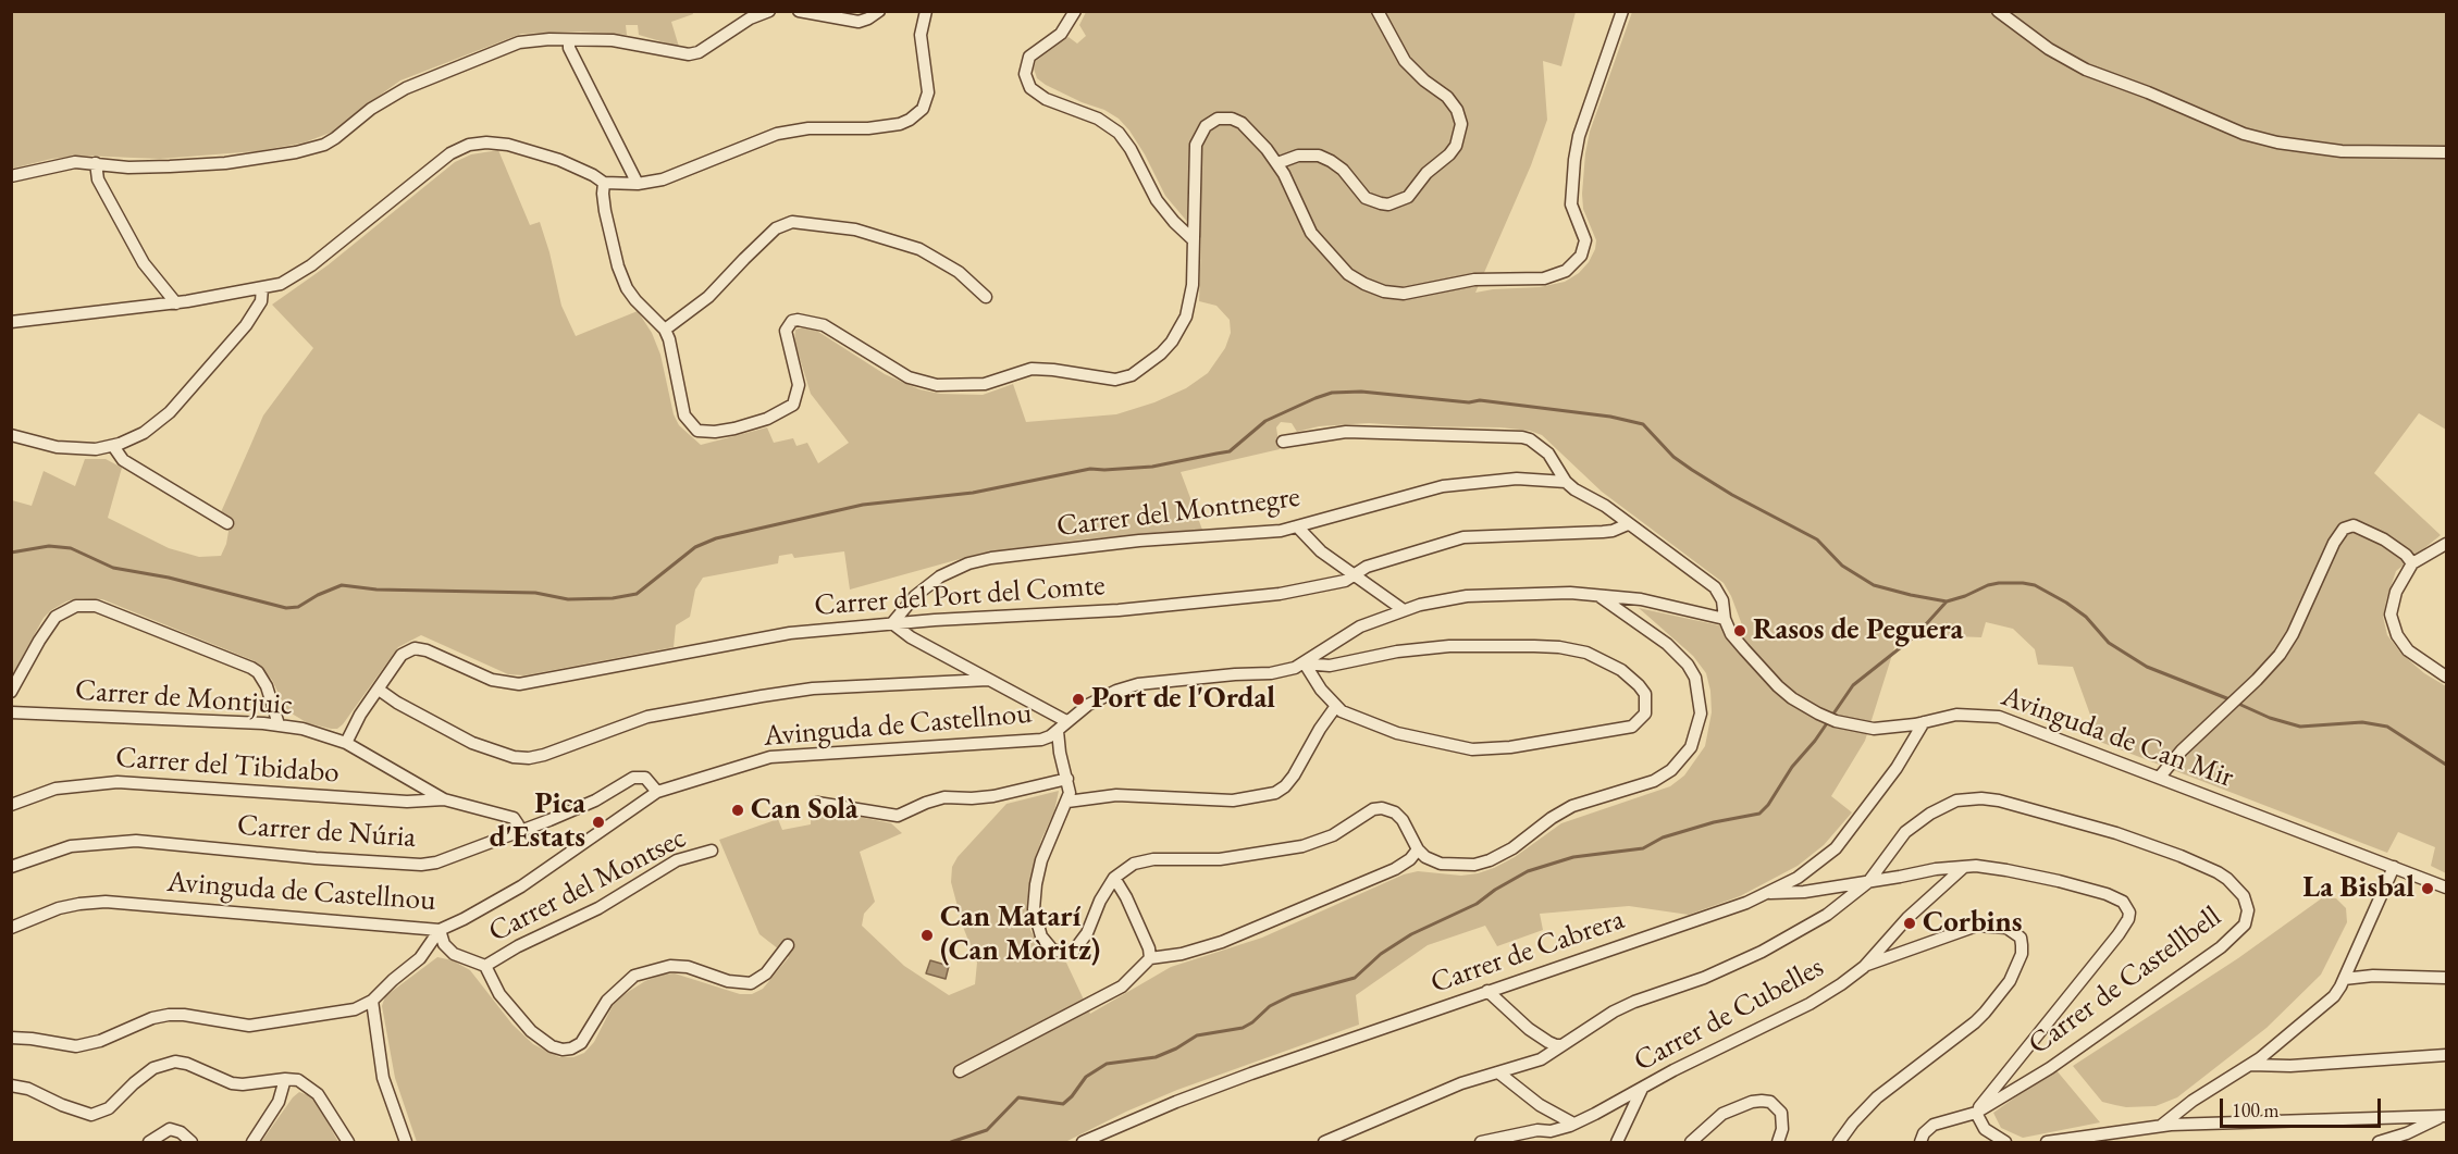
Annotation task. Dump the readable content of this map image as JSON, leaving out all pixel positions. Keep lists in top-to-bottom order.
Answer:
{
  "streets": {
    "street": [
      "Carrer del Montnegre",
      "Carrer del Port del Comte",
      "Carrer de Montjuic",
      "Avinguda de Castellnou",
      "Avinguda de Can Mir",
      "Carrer del Tibidabo",
      "Carrer de Núria",
      "Carrer del Montsec",
      "Carrer de Cabrera",
      "Carrer de Castellbell",
      "Carrer de Cubelles"
    ]
  },
  "crossings": [
    ["Carrer del Montnegre", "Carrer del Port del Comte"],
    ["Carrer del Montnegre", "Avinguda de Can Mir"],
    ["Carrer del Port del Comte", "Carrer de Montjuic"],
    ["Carrer del Port del Comte", "Avinguda de Can Mir"],
    ["Carrer de Montjuic", "Carrer del Tibidabo"],
    ["Carrer de Montjuic", "Carrer de Núria"],
    ["Avinguda de Castellnou", "Avinguda de Can Mir"],
    ["Avinguda de Castellnou", "Carrer de Núria"],
    ["Avinguda de Can Mir", "Carrer de Cabrera"]
  ],
  "places": [
    "Rasos de Peguera",
    "Port de l'Ordal",
    "Can Solà",
    "Pica d'Estats",
    "La Bisbal",
    "Corbins",
    "Can Matarí (Can Mòritz)"
  ],
  "scale_bar": "100 m"
}
